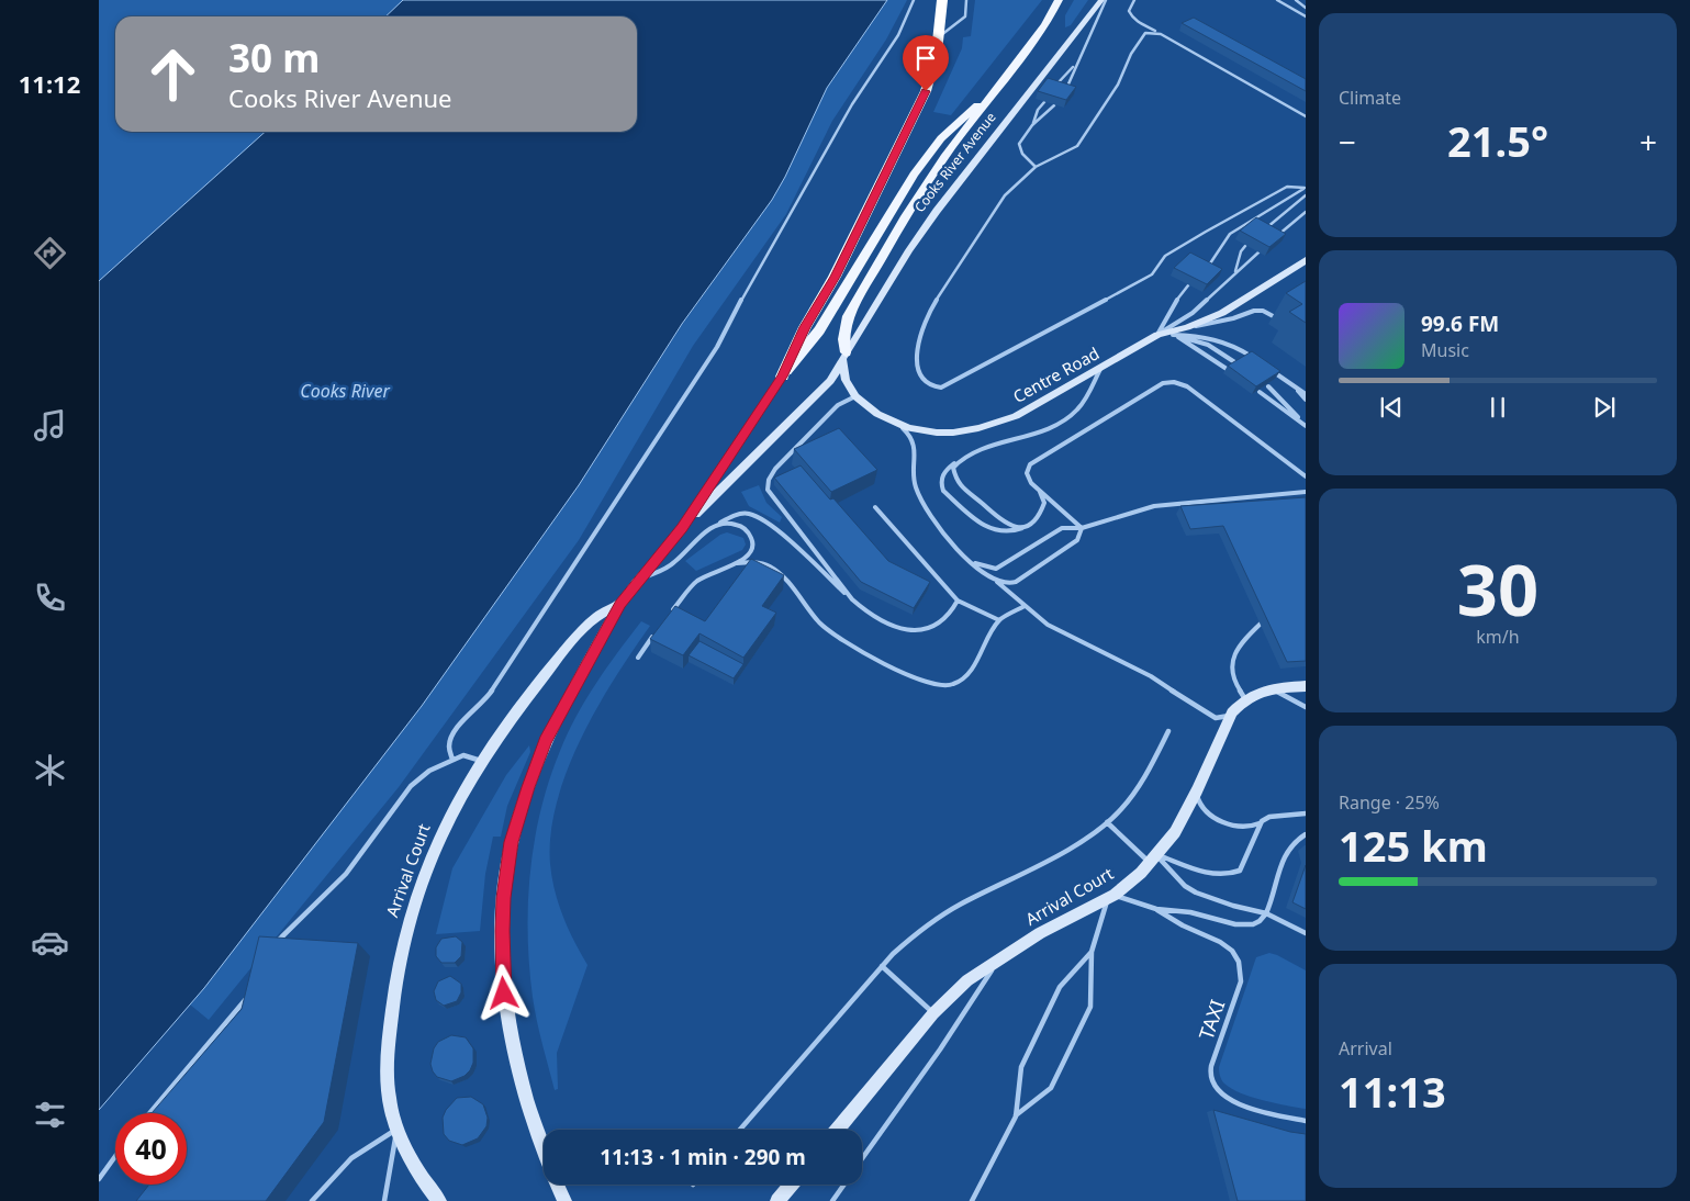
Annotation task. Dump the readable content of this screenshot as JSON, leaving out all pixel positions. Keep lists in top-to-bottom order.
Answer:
{
  "streets": {
    "street": ["Cooks River Avenue", "Centre Road", "Arrival Court"],
    "lane": ["TAXI"]
  },
  "crossings": [
    ["Cooks River Avenue", "Centre Road"]
  ],
  "water": ["Cooks River"],
  "page": {
    "tabs": "11:12",
    "tile": [
      "Climate",
      ["30", "km/h"],
      ["Range · 25%", "125 km"],
      ["Arrival", "11:13"]
    ],
    "turn": ["30 m", "Cooks River Avenue"],
    "heat": ["−", "21.5°", "+"],
    "song": ["99.6 FM", "Music"],
    "limit": "40",
    "trip": "11:13 · 1 min · 290 m"
  }
}
